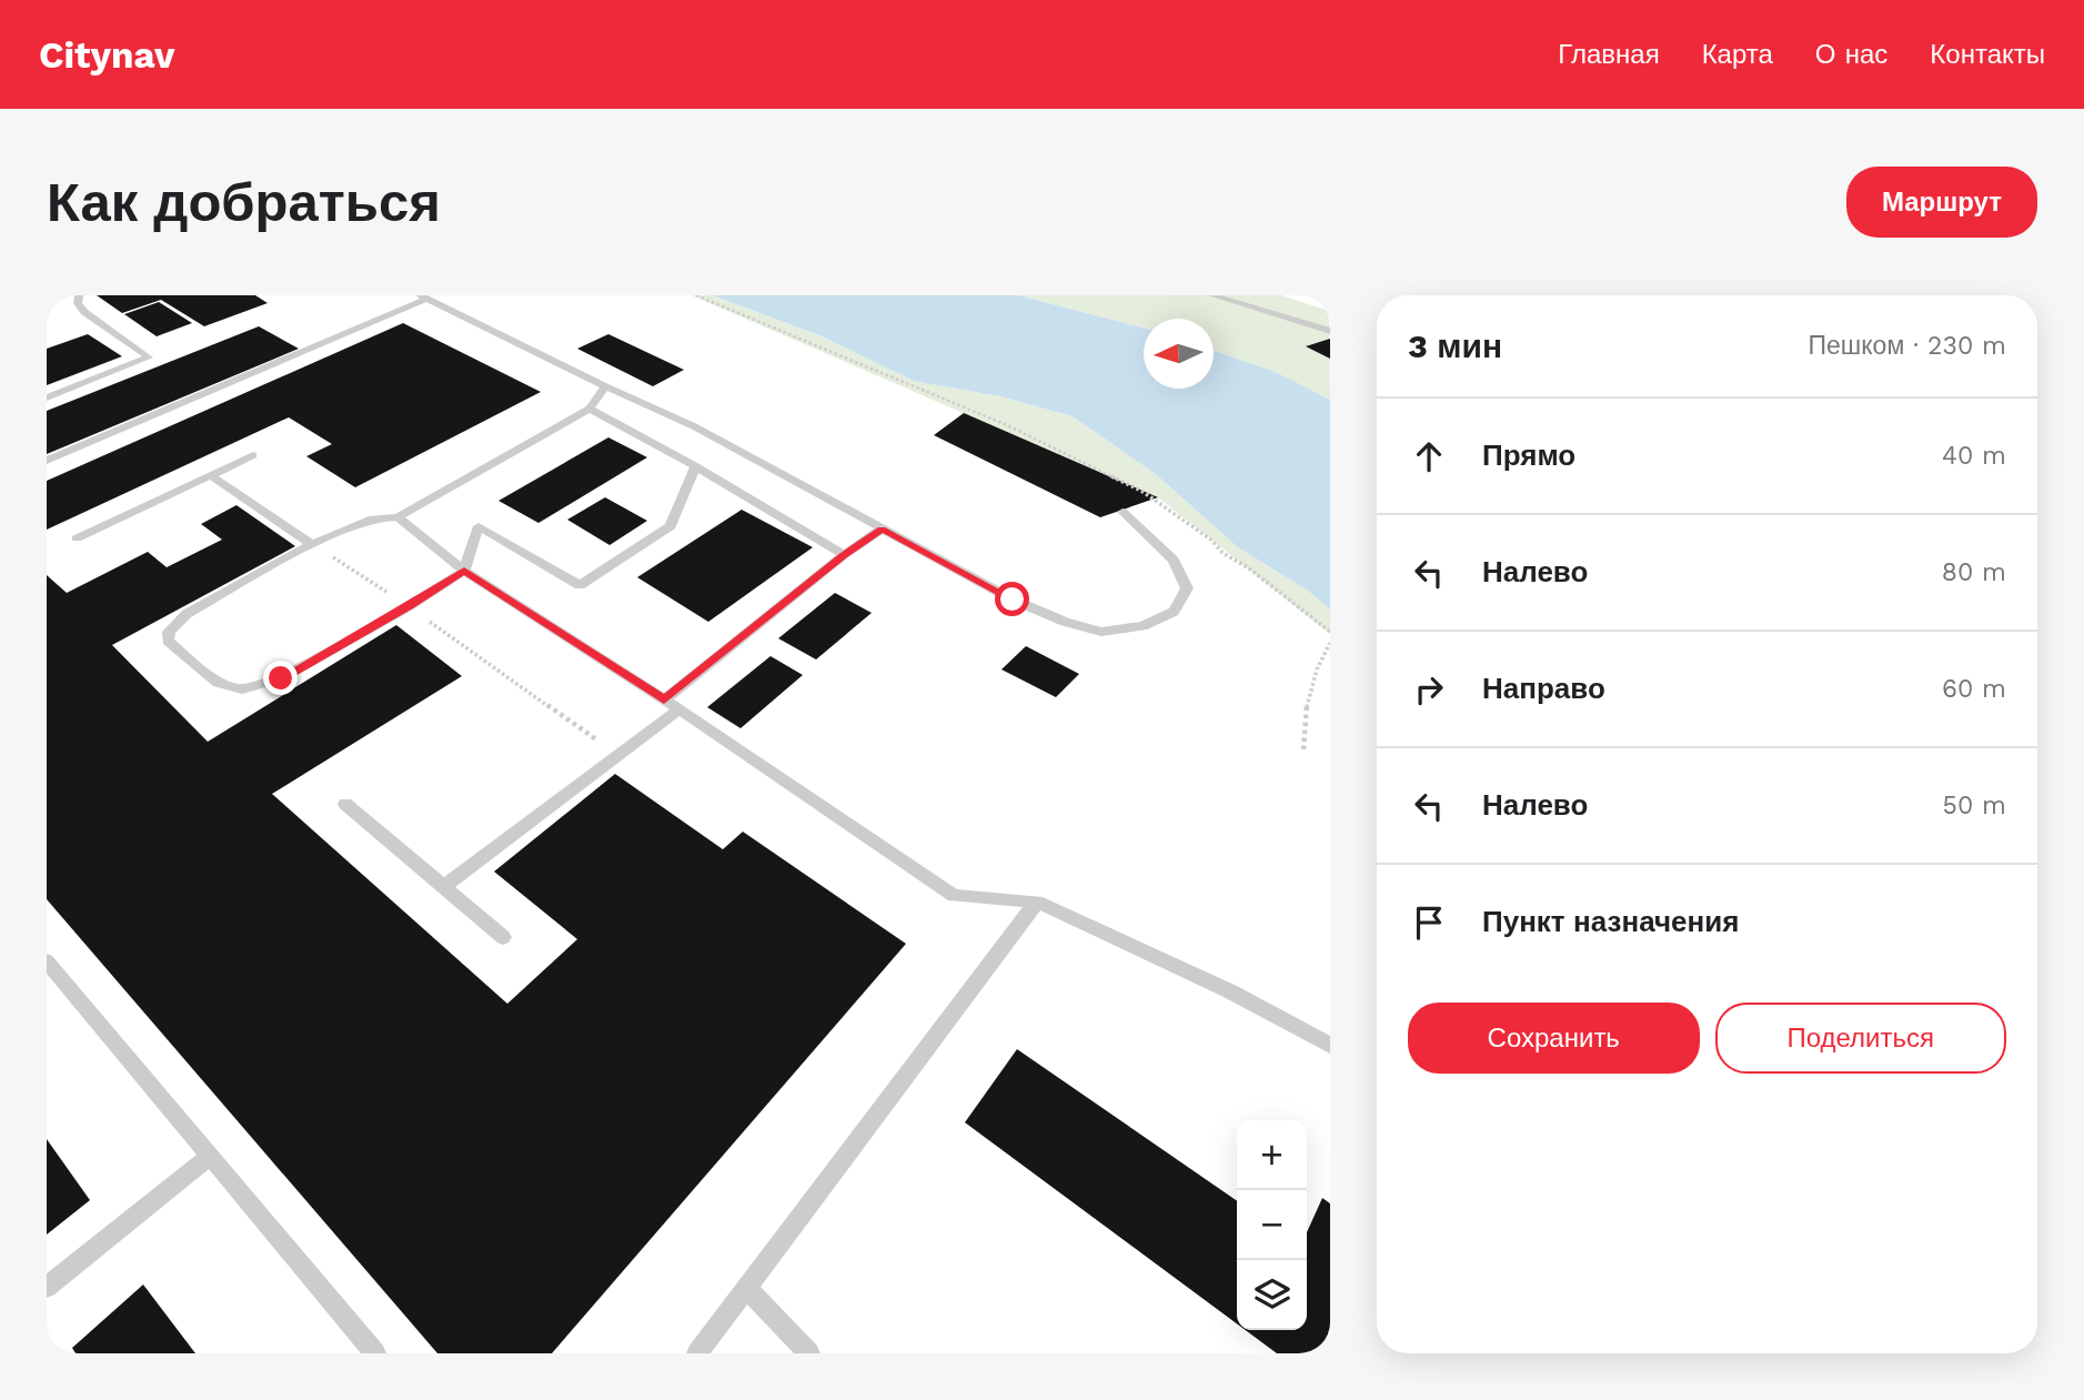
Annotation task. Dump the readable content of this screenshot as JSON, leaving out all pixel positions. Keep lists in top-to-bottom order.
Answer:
{
  "north": "left",
  "page": {
    "header": "Citynav",
    "nav": [
      "Главная",
      "Карта",
      "О нас",
      "Контакты"
    ],
    "buttons": [
      "Маршрут",
      ["Сохранить", "Поделиться"]
    ],
    "title": "Как добраться",
    "heading": ["3 мин", "Пешком · 230 m"],
    "list": [
      ["Прямо", "40 m"],
      ["Налево", "80 m"],
      ["Направо", "60 m"],
      ["Налево", "50 m"],
      "Пункт назначения"
    ],
    "map_buttons": ["+", "−"]
  }
}
